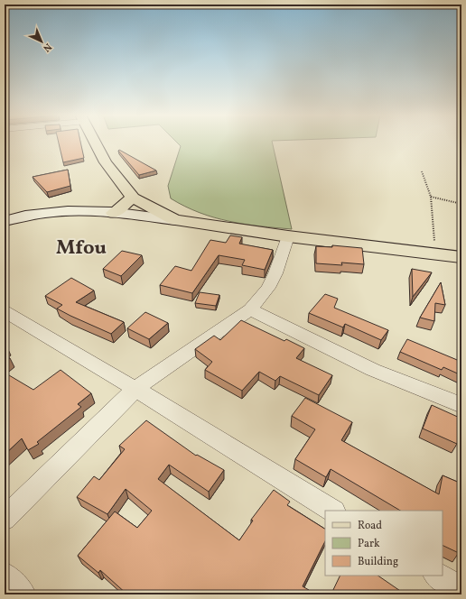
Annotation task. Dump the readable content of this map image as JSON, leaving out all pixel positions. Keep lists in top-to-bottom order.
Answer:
{
  "districts": ["Mfou"],
  "legend": ["Road", "Park", "Building"],
  "north": "bottom right"
}
